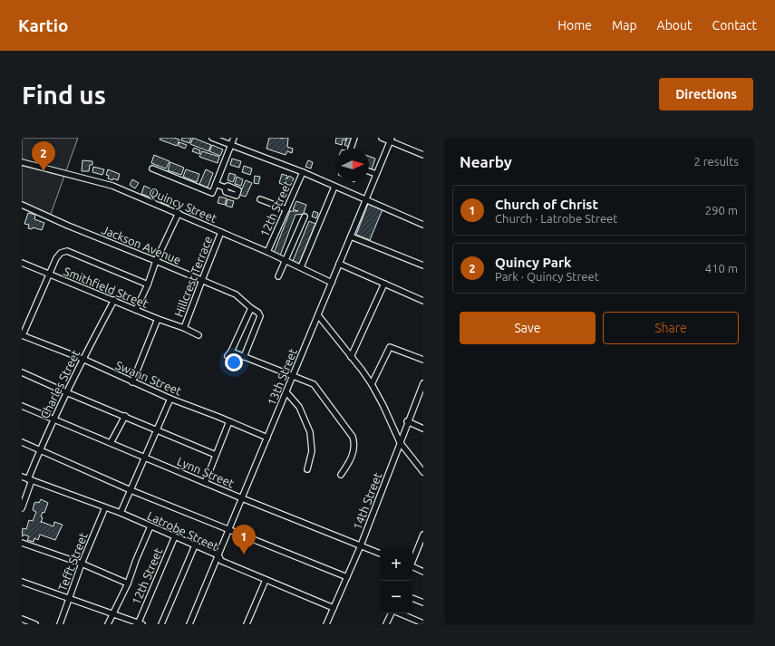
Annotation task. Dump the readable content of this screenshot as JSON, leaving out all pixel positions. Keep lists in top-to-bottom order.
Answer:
{
  "streets": {
    "street": [
      "Quincy Street",
      "12th Street",
      "Jackson Avenue",
      "Hillcrest Terrace",
      "Smithfield Street",
      "13th Street",
      "Swann Street",
      "Charles Street",
      "Lynn Street",
      "14th Street",
      "Latrobe Street",
      "Tefft Street"
    ]
  },
  "crossings": [
    ["Quincy Street", "12th Street"],
    ["Quincy Street", "Hillcrest Terrace"],
    ["Quincy Street", "13th Street"],
    ["12th Street", "Latrobe Street"],
    ["Jackson Avenue", "Hillcrest Terrace"],
    ["Hillcrest Terrace", "Smithfield Street"],
    ["Smithfield Street", "Charles Street"],
    ["13th Street", "Swann Street"],
    ["13th Street", "Lynn Street"],
    ["13th Street", "Latrobe Street"],
    ["Swann Street", "Charles Street"],
    ["Charles Street", "Lynn Street"],
    ["Charles Street", "Latrobe Street"],
    ["Lynn Street", "14th Street"],
    ["14th Street", "Latrobe Street"],
    ["Latrobe Street", "Tefft Street"]
  ],
  "north": "right",
  "page": {
    "header": "Kartio",
    "nav": [
      "Home",
      "Map",
      "About",
      "Contact"
    ],
    "buttons": [
      "Directions",
      ["Save", "Share"]
    ],
    "title": "Find us",
    "heading": ["Nearby", "2 results"],
    "pins": ["2", "1"],
    "list": [
      {
        "mark": "1",
        "name": "Church of Christ",
        "note": "Church · Latrobe Street",
        "value": "290 m"
      },
      {
        "mark": "2",
        "name": "Quincy Park",
        "note": "Park · Quincy Street",
        "value": "410 m"
      }
    ],
    "map_buttons": ["+", "−"]
  }
}
